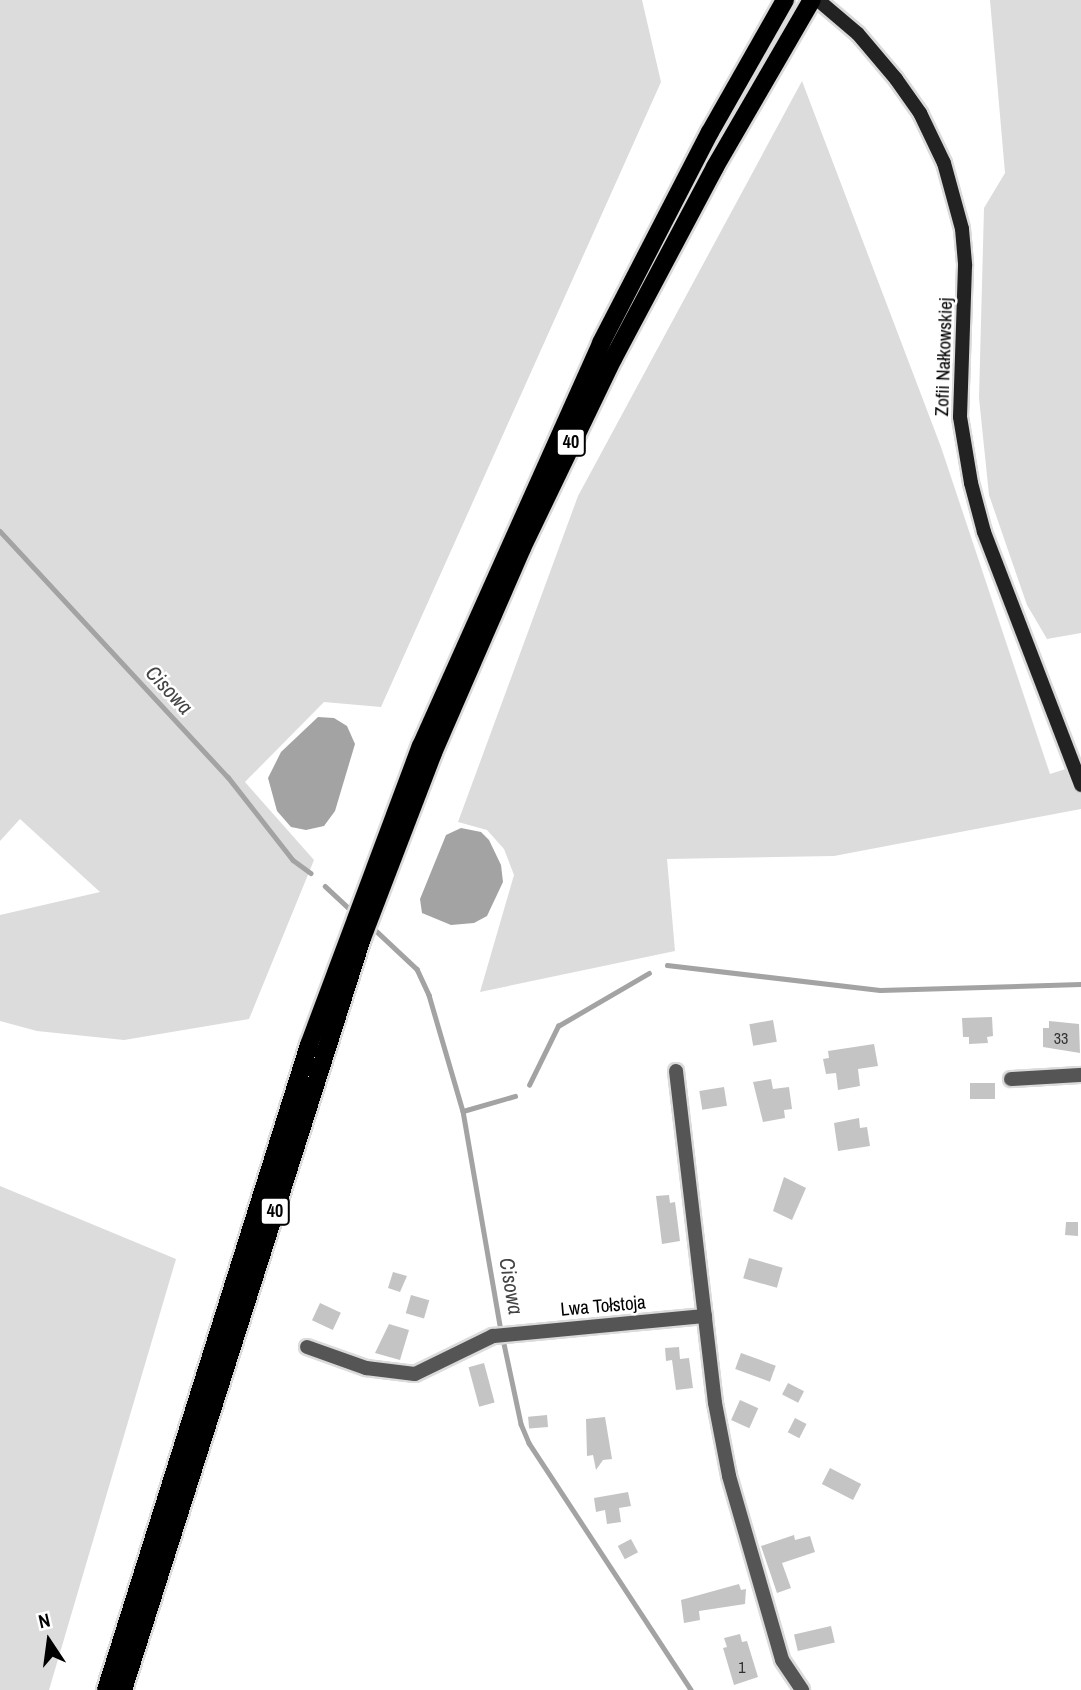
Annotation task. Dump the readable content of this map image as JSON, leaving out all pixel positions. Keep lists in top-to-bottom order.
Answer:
{
  "streets": {
    "main road": ["40"],
    "street": ["Zofii Nałkowskiej", "Lwa Tołstoja"]
  },
  "water": ["Cisowa"],
  "house_numbers": ["33", "1"],
  "north": "top"
}
